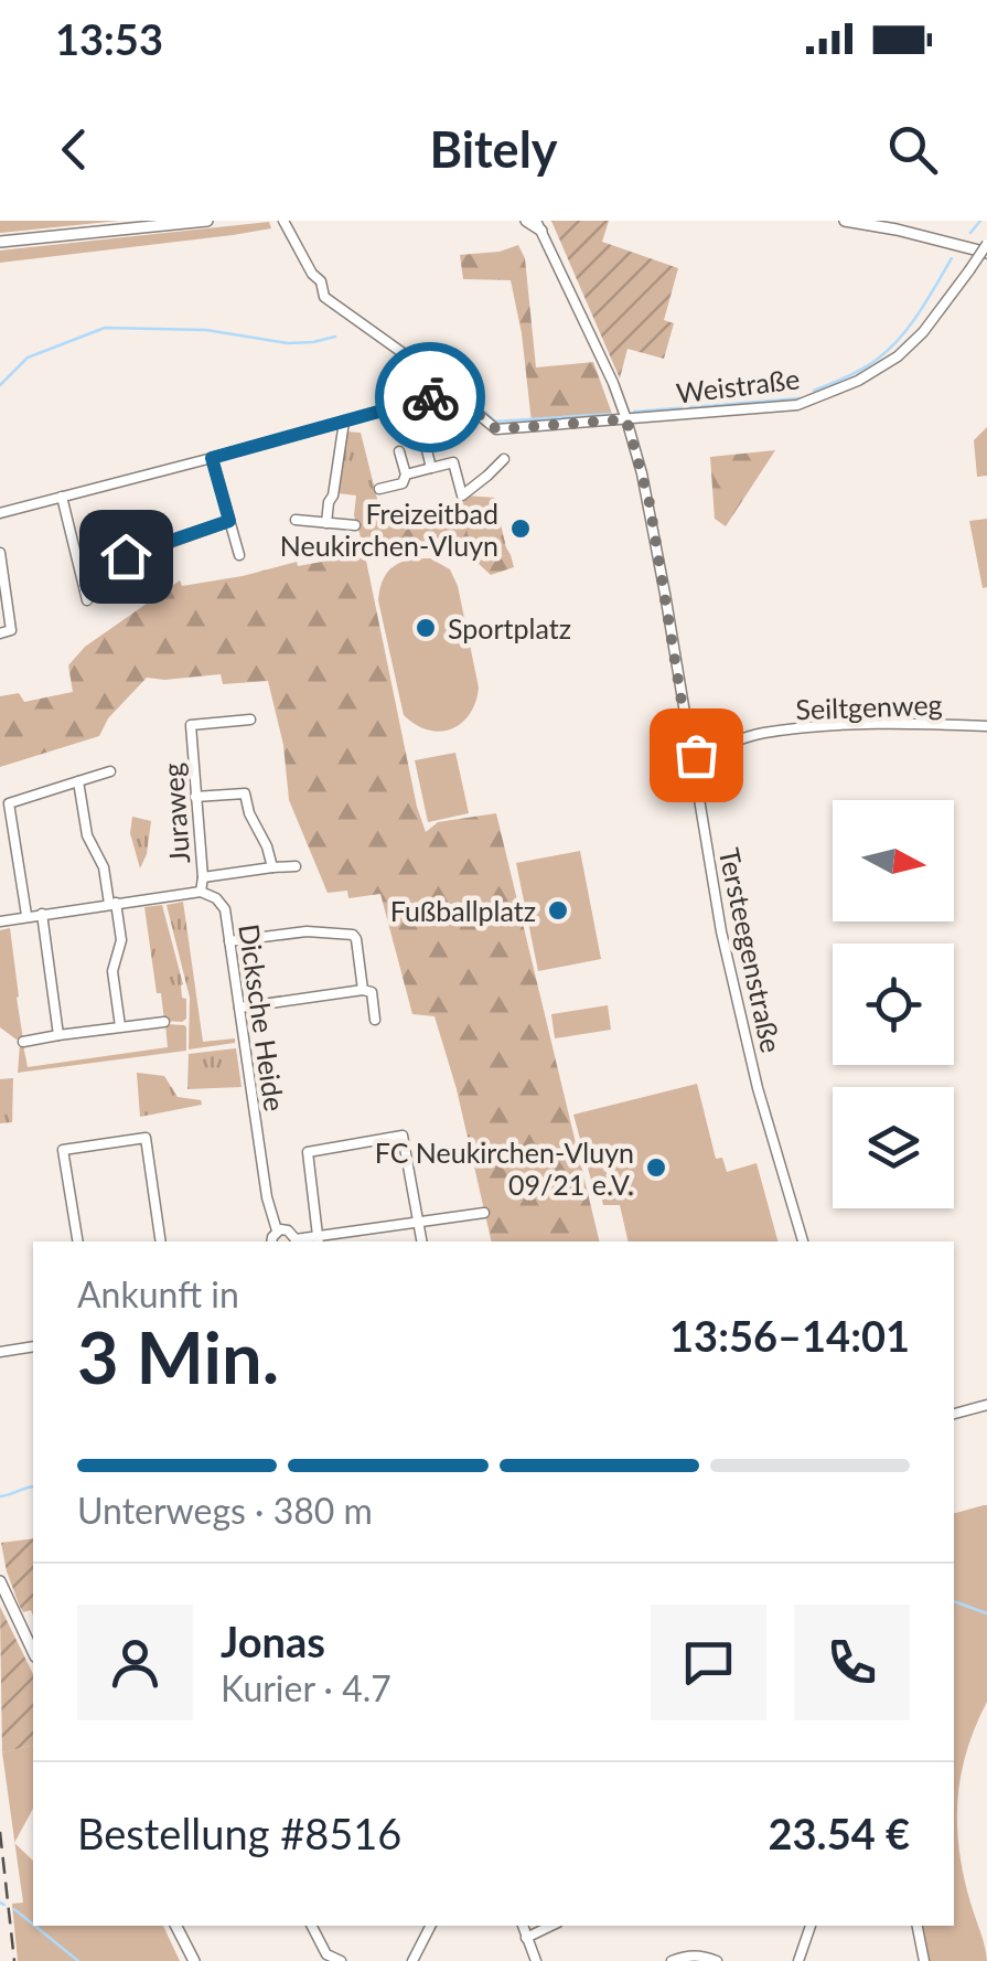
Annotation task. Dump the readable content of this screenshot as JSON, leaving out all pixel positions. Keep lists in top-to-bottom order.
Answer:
{
  "streets": {
    "street": [
      "Weistraße",
      "Seiltgenweg",
      "Juraweg",
      "Tersteegenstraße",
      "Dicksche Heide"
    ]
  },
  "crossings": [
    ["Weistraße", "Tersteegenstraße"],
    ["Seiltgenweg", "Tersteegenstraße"],
    ["Juraweg", "Dicksche Heide"]
  ],
  "places": [
    "Freizeitbad Neukirchen-Vluyn",
    "Sportplatz",
    "Fußballplatz",
    "FC Neukirchen-Vluyn 09/21 e.V."
  ],
  "north": "right",
  "page": {
    "status": "13:53",
    "header": "Bitely",
    "heading": ["3 Min.", "Ankunft in", "13:56–14:01"],
    "panel": [
      "Jonas",
      "Kurier · 4.7",
      "Bestellung #8516",
      "23.54 €"
    ],
    "bar": "Unterwegs · 380 m"
  }
}
